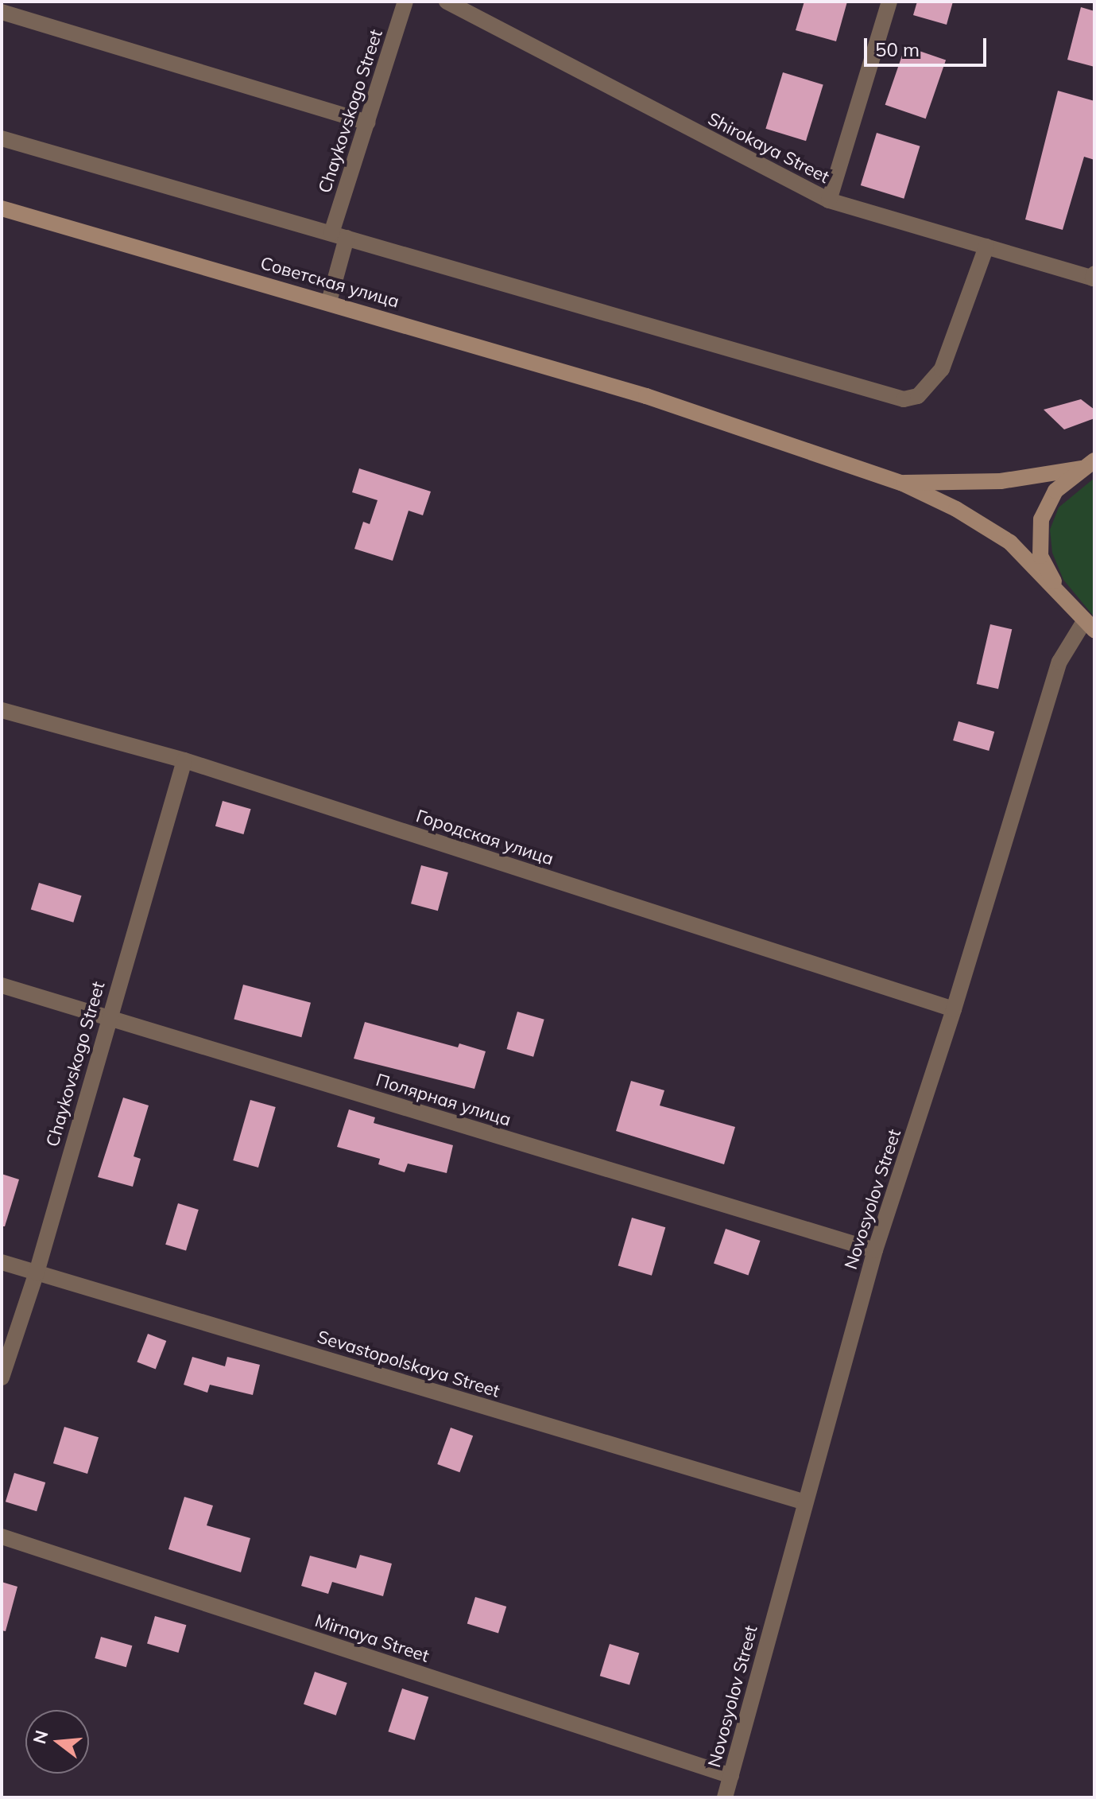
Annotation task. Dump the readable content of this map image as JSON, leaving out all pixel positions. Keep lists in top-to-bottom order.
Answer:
{
  "streets": {
    "main road": ["Советская улица"],
    "street": [
      "Chaykovskogo Street",
      "Shirokaya Street",
      "Городская улица",
      "Полярная улица",
      "Novosyolov Street",
      "Sevastopolskaya Street",
      "Mirnaya Street"
    ]
  },
  "crossings": [
    ["Chaykovskogo Street", "Советская улица"],
    ["Chaykovskogo Street", "Городская улица"],
    ["Chaykovskogo Street", "Полярная улица"],
    ["Chaykovskogo Street", "Sevastopolskaya Street"],
    ["Городская улица", "Novosyolov Street"],
    ["Полярная улица", "Novosyolov Street"],
    ["Novosyolov Street", "Sevastopolskaya Street"],
    ["Novosyolov Street", "Mirnaya Street"]
  ],
  "scale_bar": "50 m",
  "north": "left"
}
